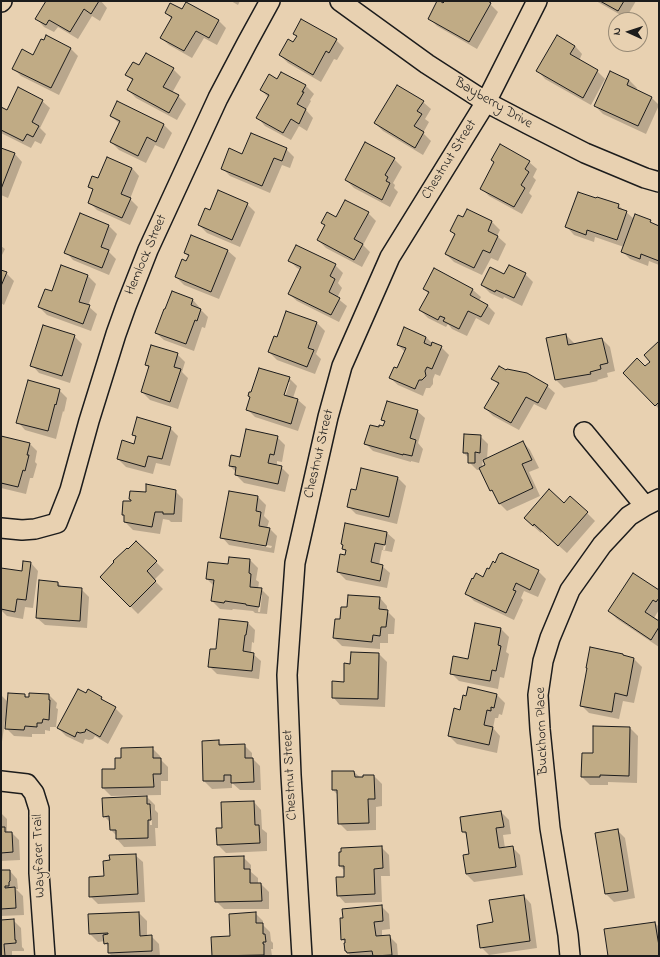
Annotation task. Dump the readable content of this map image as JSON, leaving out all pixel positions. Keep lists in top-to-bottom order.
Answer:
{
  "streets": {
    "street": [
      "Bayberry Drive",
      "Chestnut Street",
      "Hemlock Street",
      "Buckhorn Place",
      "Wayfarer Trail"
    ]
  },
  "crossings": [
    ["Bayberry Drive", "Chestnut Street"]
  ],
  "north": "left"
}
